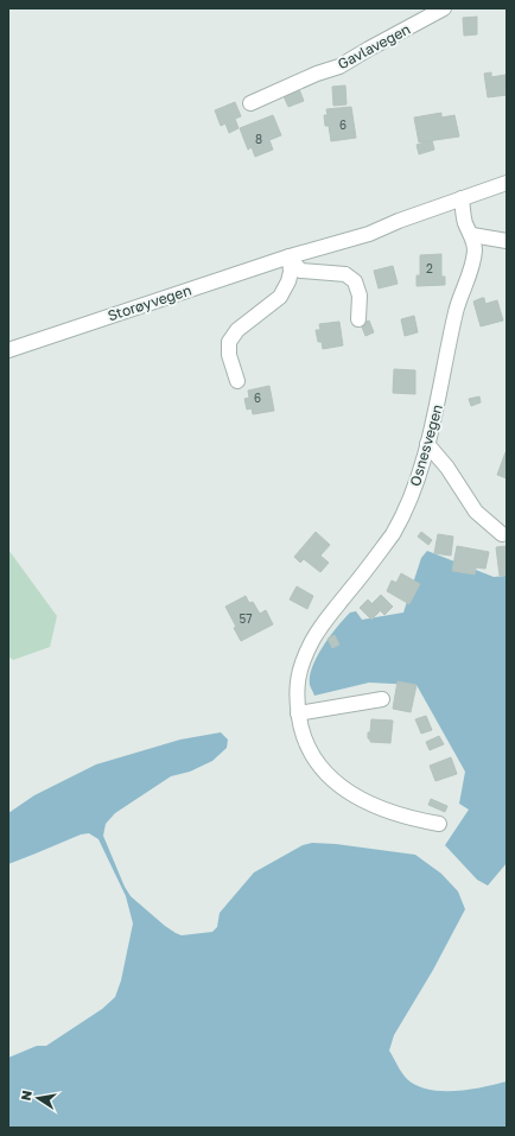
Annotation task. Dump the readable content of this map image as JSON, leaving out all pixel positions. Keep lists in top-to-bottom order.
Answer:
{
  "streets": {
    "street": ["Gavlavegen", "Storøyvegen", "Osnesvegen"]
  },
  "crossings": [
    ["Storøyvegen", "Osnesvegen"]
  ],
  "house_numbers": [
    "6",
    "8",
    "2",
    "6",
    "57"
  ],
  "north": "left"
}
